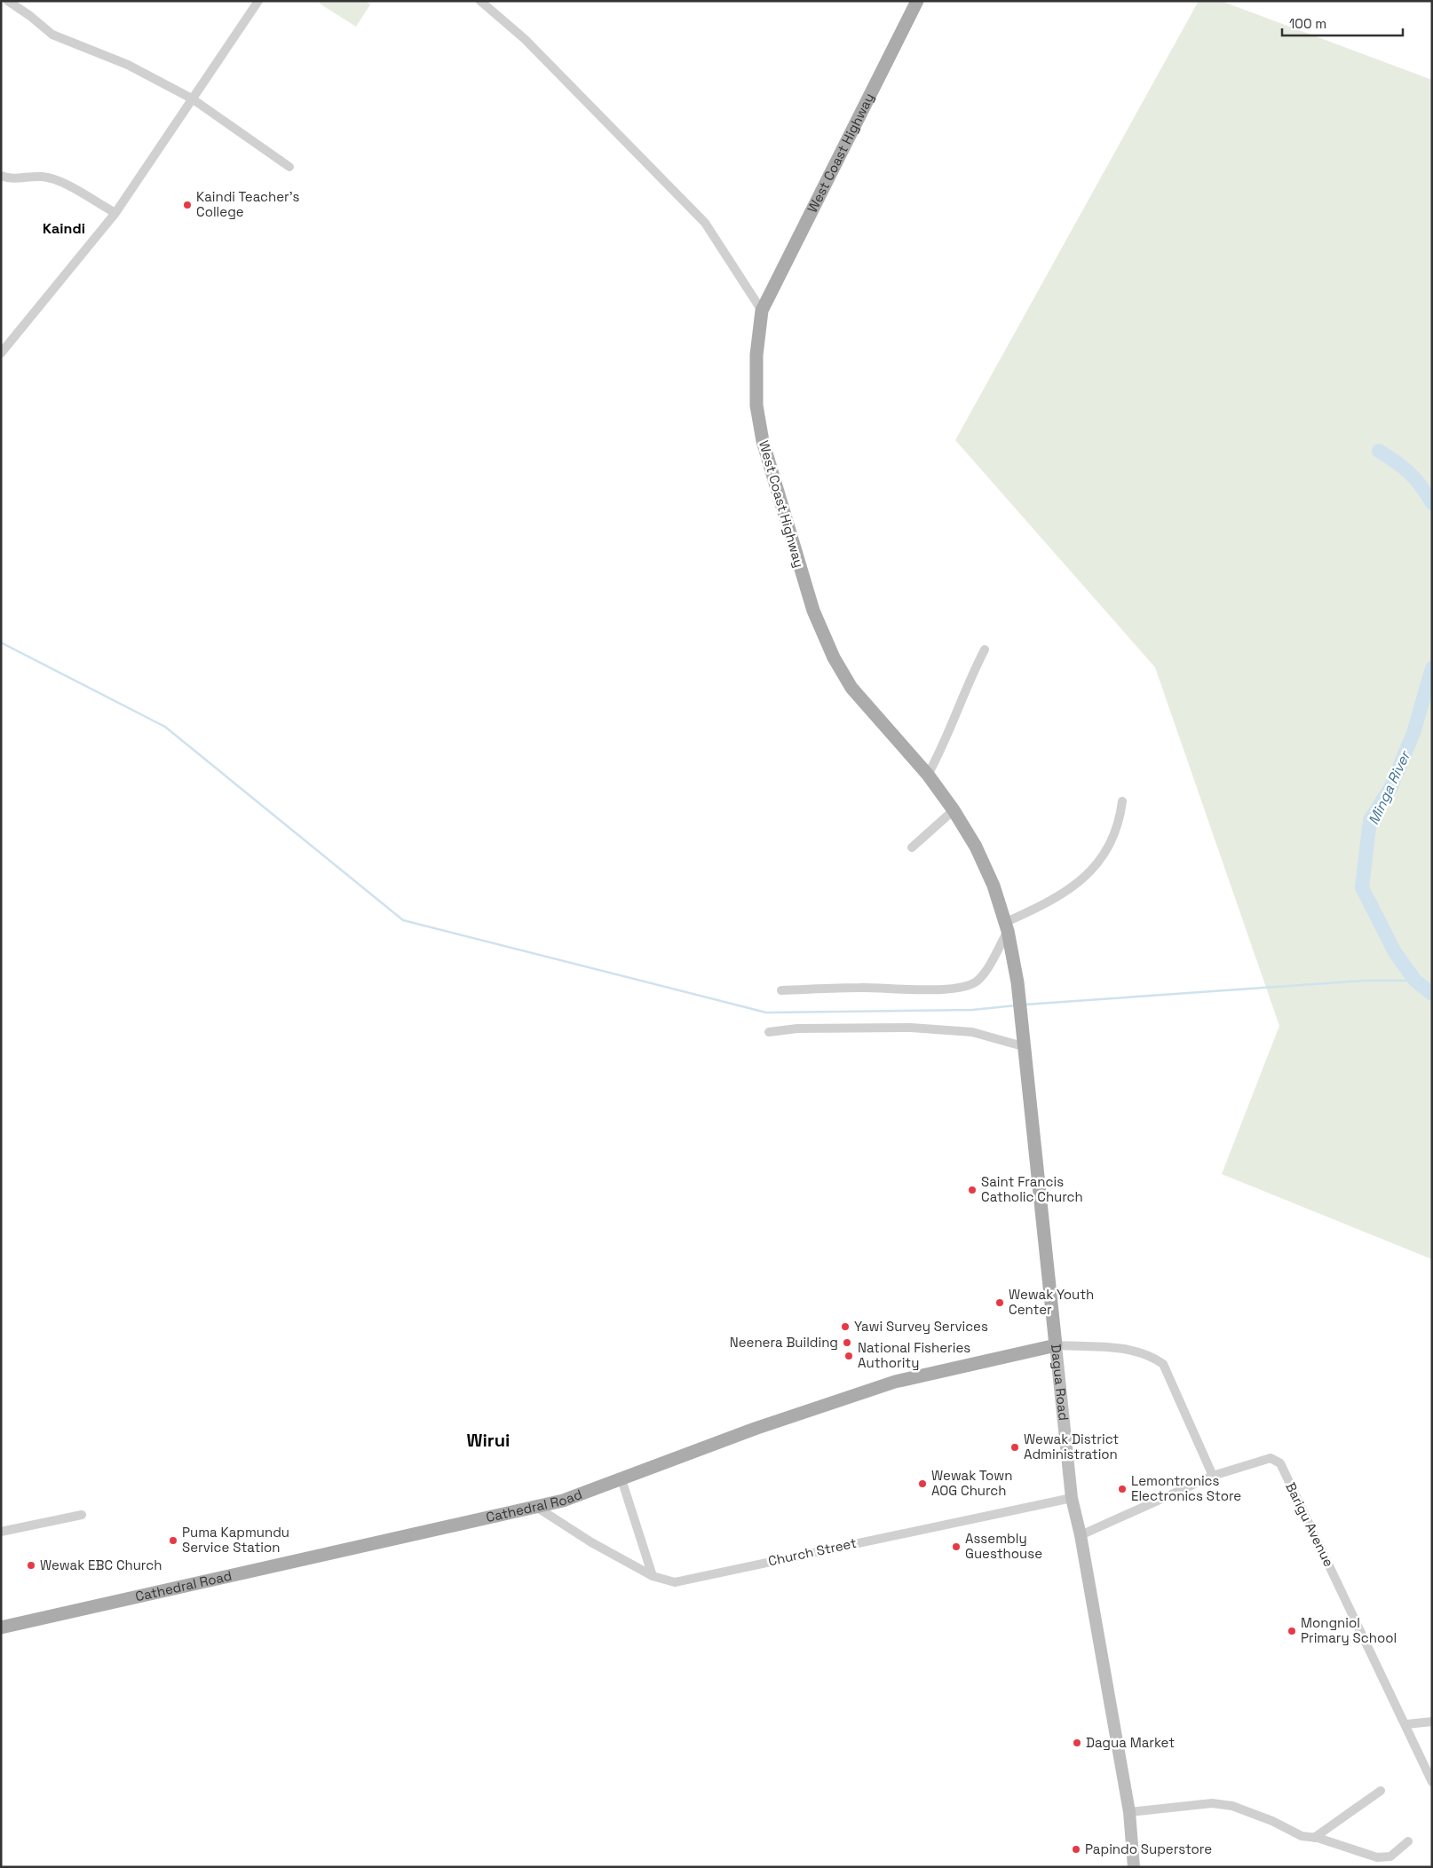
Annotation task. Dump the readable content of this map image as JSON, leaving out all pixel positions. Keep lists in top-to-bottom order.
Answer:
{
  "streets": {
    "main road": ["West Coast Highway", "Dagua Road", "Cathedral Road"],
    "street": ["Barigu Avenue", "Church Street"]
  },
  "crossings": [
    ["West Coast Highway", "Dagua Road"],
    ["Dagua Road", "Cathedral Road"],
    ["Dagua Road", "Barigu Avenue"],
    ["Dagua Road", "Church Street"],
    ["Cathedral Road", "Church Street"]
  ],
  "districts": ["Kaindi", "Wirui"],
  "water": ["Minga River"],
  "places": [
    "Kaindi Teacher's College",
    "Saint Francis Catholic Church",
    "Wewak Youth Center",
    "Yawi Survey Services",
    "Neenera Building",
    "National Fisheries Authority",
    "Wewak District Administration",
    "Wewak Town AOG Church",
    "Lemontronics Electronics Store",
    "Puma Kapmundu Service Station",
    "Assembly Guesthouse",
    "Wewak EBC Church",
    "Mongniol Primary School",
    "Dagua Market",
    "Papindo Superstore"
  ],
  "scale_bar": "100 m"
}
